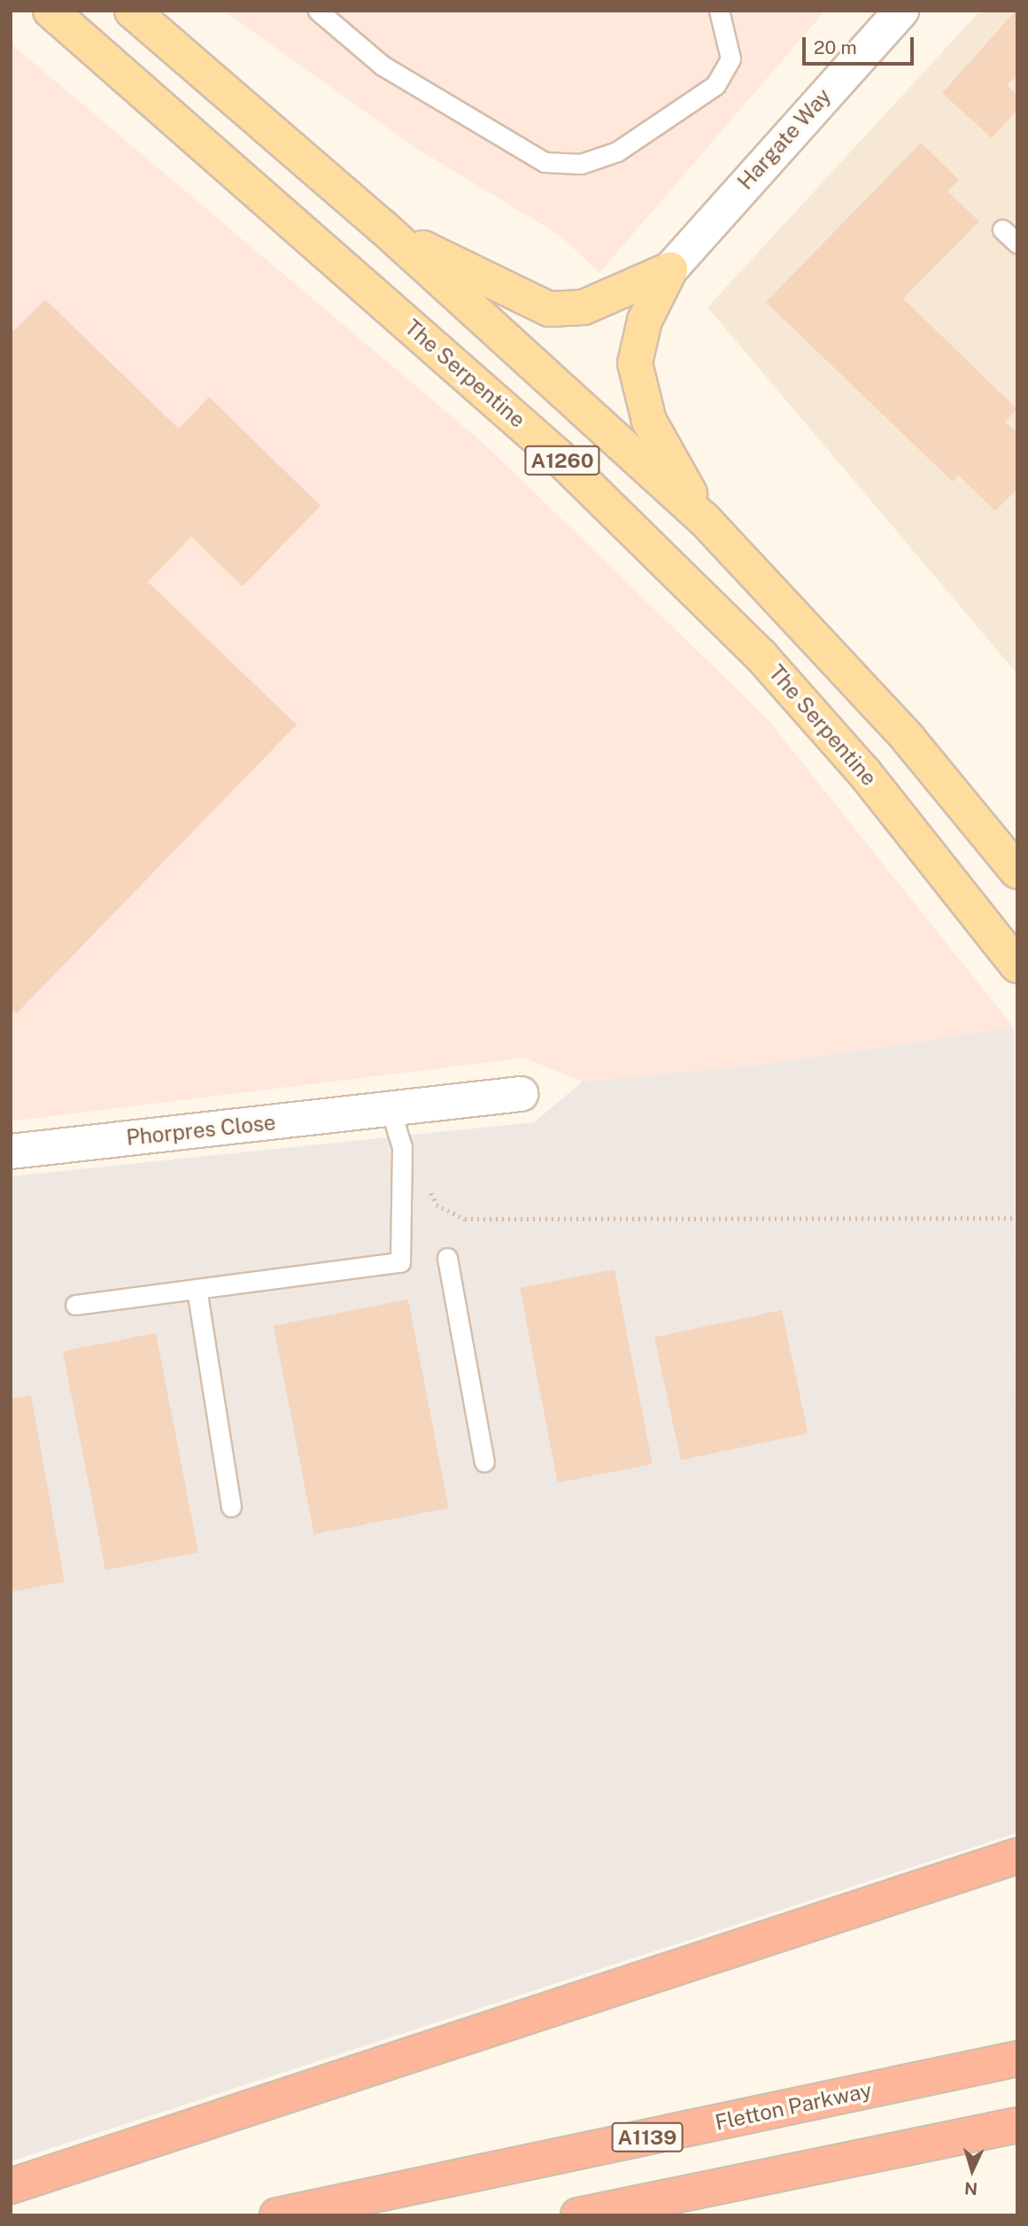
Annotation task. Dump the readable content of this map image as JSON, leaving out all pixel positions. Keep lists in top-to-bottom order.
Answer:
{
  "streets": {
    "highway": ["Fletton Parkway", "A1139"],
    "main road": ["The Serpentine", "A1260"],
    "street": ["Hargate Way", "Phorpres Close"]
  },
  "scale_bar": "20 m",
  "north": "bottom"
}
